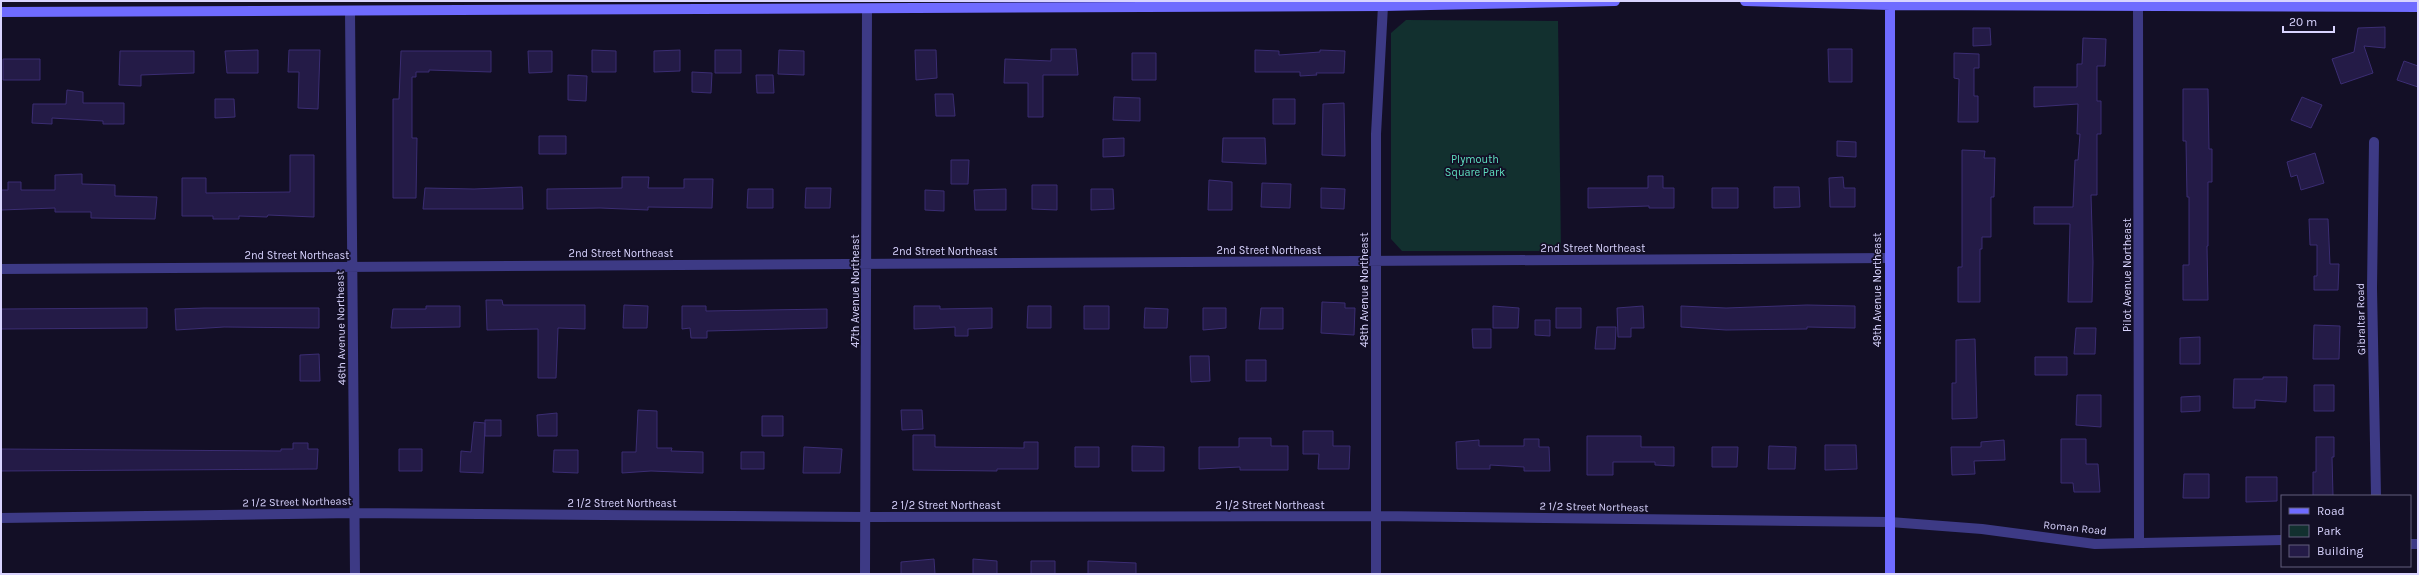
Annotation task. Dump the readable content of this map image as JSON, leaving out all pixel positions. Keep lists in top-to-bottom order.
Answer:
{
  "streets": {
    "street": [
      "2nd Street Northeast",
      "Pilot Avenue Northeast",
      "48th Avenue Northeast",
      "49th Avenue Northeast",
      "47th Avenue Northeast",
      "Gibraltar Road",
      "46th Avenue Northeast",
      "2 1/2 Street Northeast",
      "Roman Road"
    ]
  },
  "crossings": [
    ["2nd Street Northeast", "48th Avenue Northeast"],
    ["2nd Street Northeast", "49th Avenue Northeast"],
    ["2nd Street Northeast", "47th Avenue Northeast"],
    ["2nd Street Northeast", "46th Avenue Northeast"],
    ["Pilot Avenue Northeast", "Roman Road"],
    ["48th Avenue Northeast", "2 1/2 Street Northeast"],
    ["49th Avenue Northeast", "2 1/2 Street Northeast"],
    ["49th Avenue Northeast", "Roman Road"],
    ["47th Avenue Northeast", "2 1/2 Street Northeast"],
    ["46th Avenue Northeast", "2 1/2 Street Northeast"],
    ["2 1/2 Street Northeast", "Roman Road"]
  ],
  "parks": ["Plymouth Square Park"],
  "legend": ["Road", "Park", "Building"],
  "scale_bar": "20 m"
}
